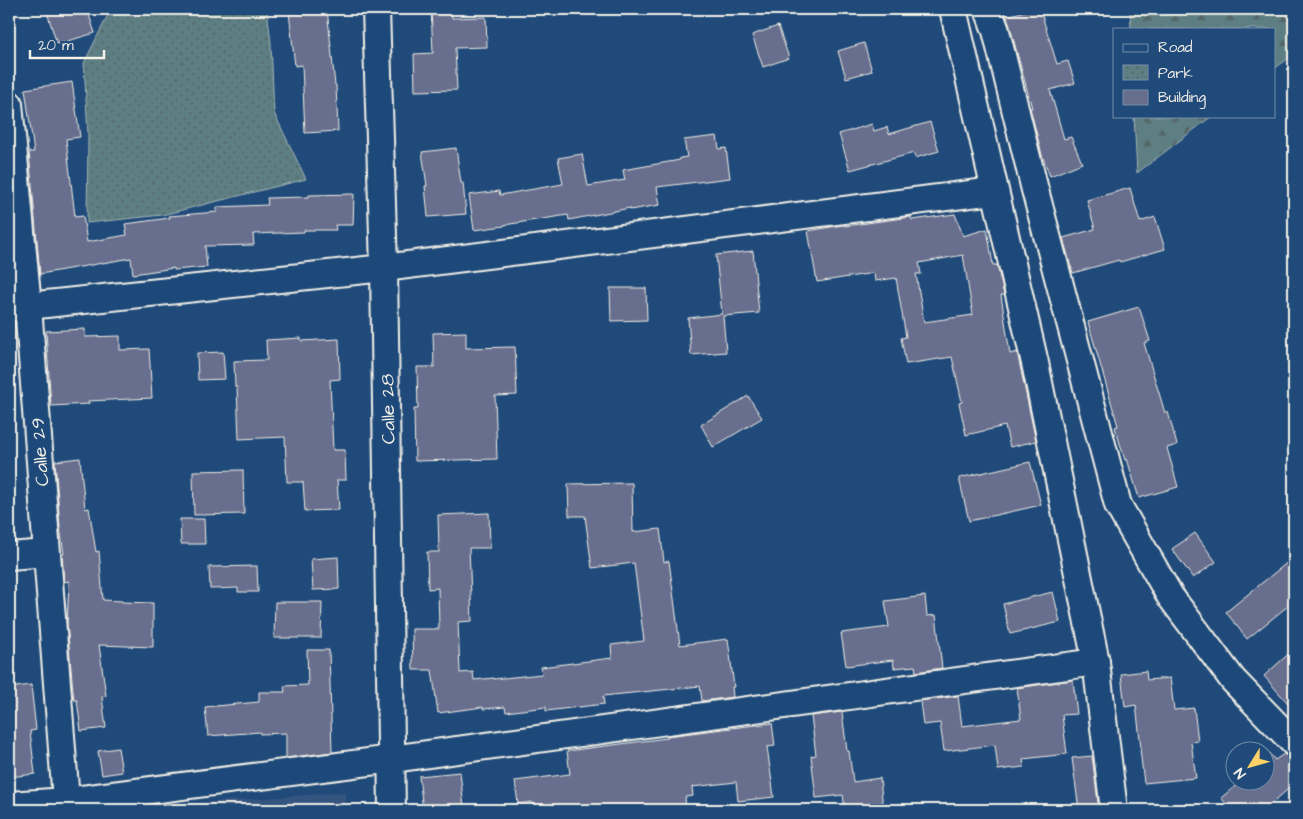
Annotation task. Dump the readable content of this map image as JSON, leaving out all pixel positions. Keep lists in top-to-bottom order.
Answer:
{
  "streets": {
    "street": ["Calle 28", "Calle 29"]
  },
  "legend": ["Road", "Park", "Building"],
  "scale_bar": "20 m",
  "north": "bottom left"
}
